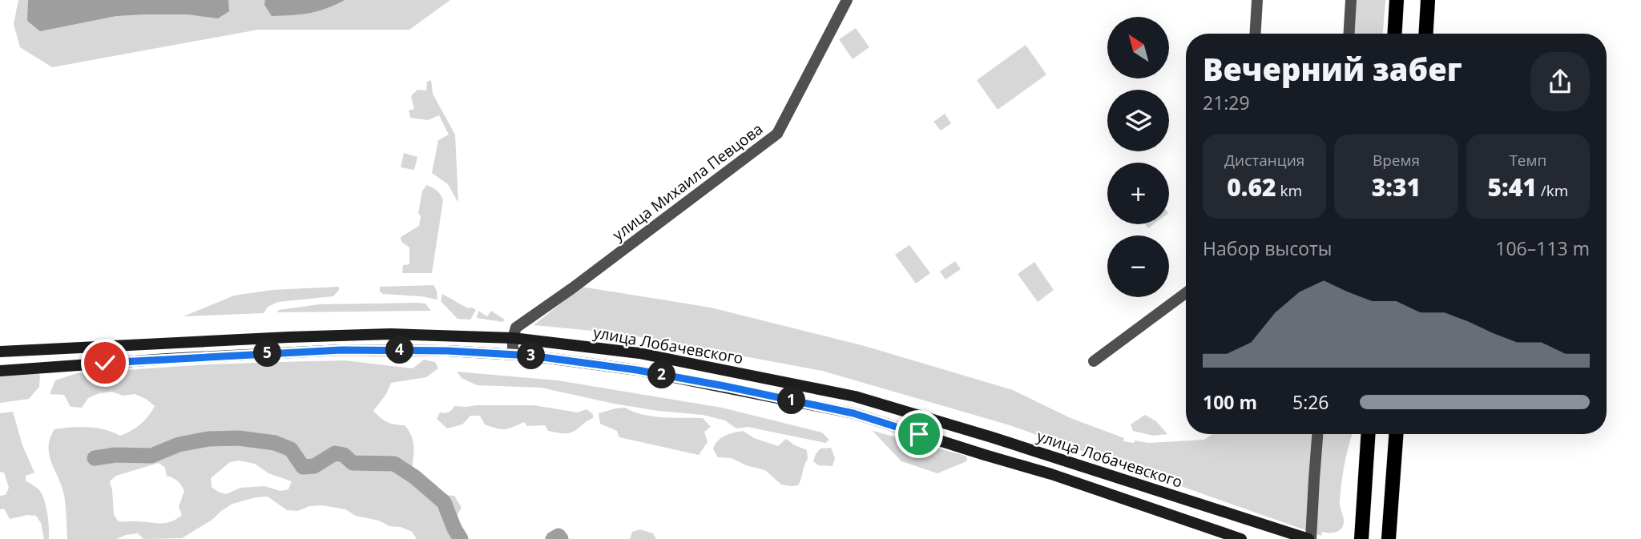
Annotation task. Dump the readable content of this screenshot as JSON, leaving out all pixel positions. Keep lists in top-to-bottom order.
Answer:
{
  "streets": {
    "main road": ["улица Лобачевского"],
    "street": ["улица Михаила Певцова"]
  },
  "crossings": [
    ["улица Михаила Певцова", "улица Лобачевского"]
  ],
  "north": "top left",
  "page": {
    "map_buttons": ["+", "−"],
    "heading": ["Вечерний забег", "21:29"],
    "stats": [
      ["Дистанция", "0.62 km"],
      ["Время", "3:31"],
      ["Темп", "5:41 /km"]
    ],
    "chart": ["Набор высоты", "106–113 m"],
    "pins": [
      "4",
      "5",
      "3",
      "2",
      "1"
    ],
    "list": [
      {
        "name": "100 m",
        "note": "5:26"
      }
    ]
  }
}
